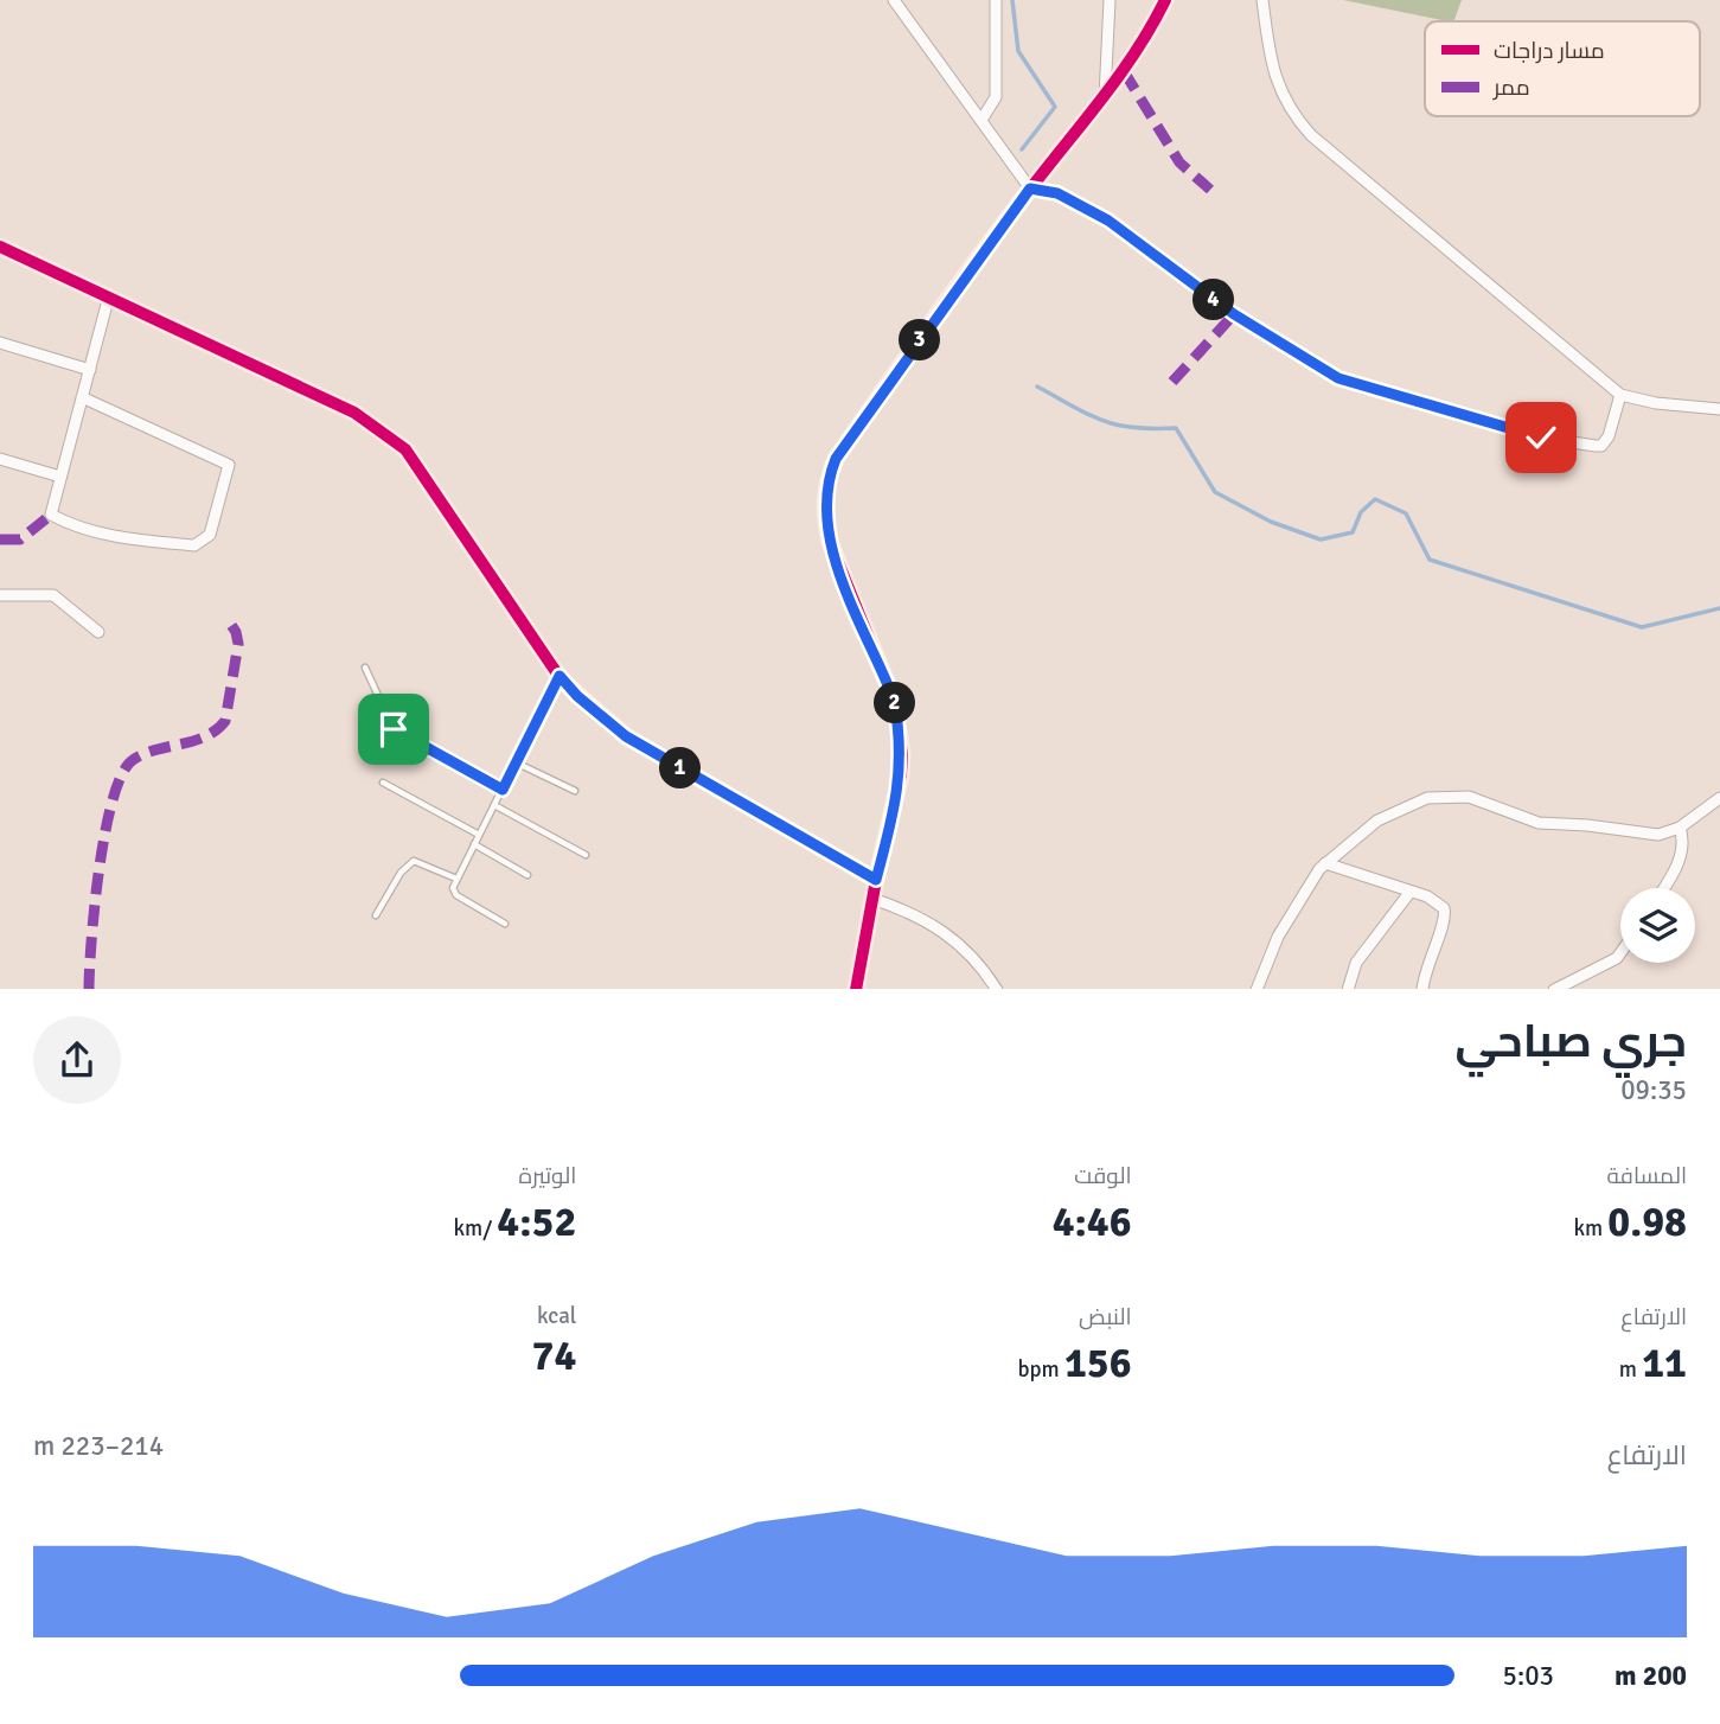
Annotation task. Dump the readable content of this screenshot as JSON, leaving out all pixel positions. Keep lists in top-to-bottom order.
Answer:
{
  "legend": ["مسار دراجات", "ممر"],
  "page": {
    "pins": [
      "4",
      "3",
      "2",
      "1"
    ],
    "heading": ["جري صباحي", "09:35"],
    "stats": [
      ["المسافة", "0.98 km"],
      ["الوقت", "4:46"],
      ["الوتيرة", "4:52 /km"],
      ["الارتفاع", "11 m"],
      ["النبض", "156 bpm"],
      ["kcal", "74"]
    ],
    "chart": ["الارتفاع", "214–223 m"],
    "list": [
      {
        "name": "200 m",
        "note": "5:03"
      }
    ]
  }
}
